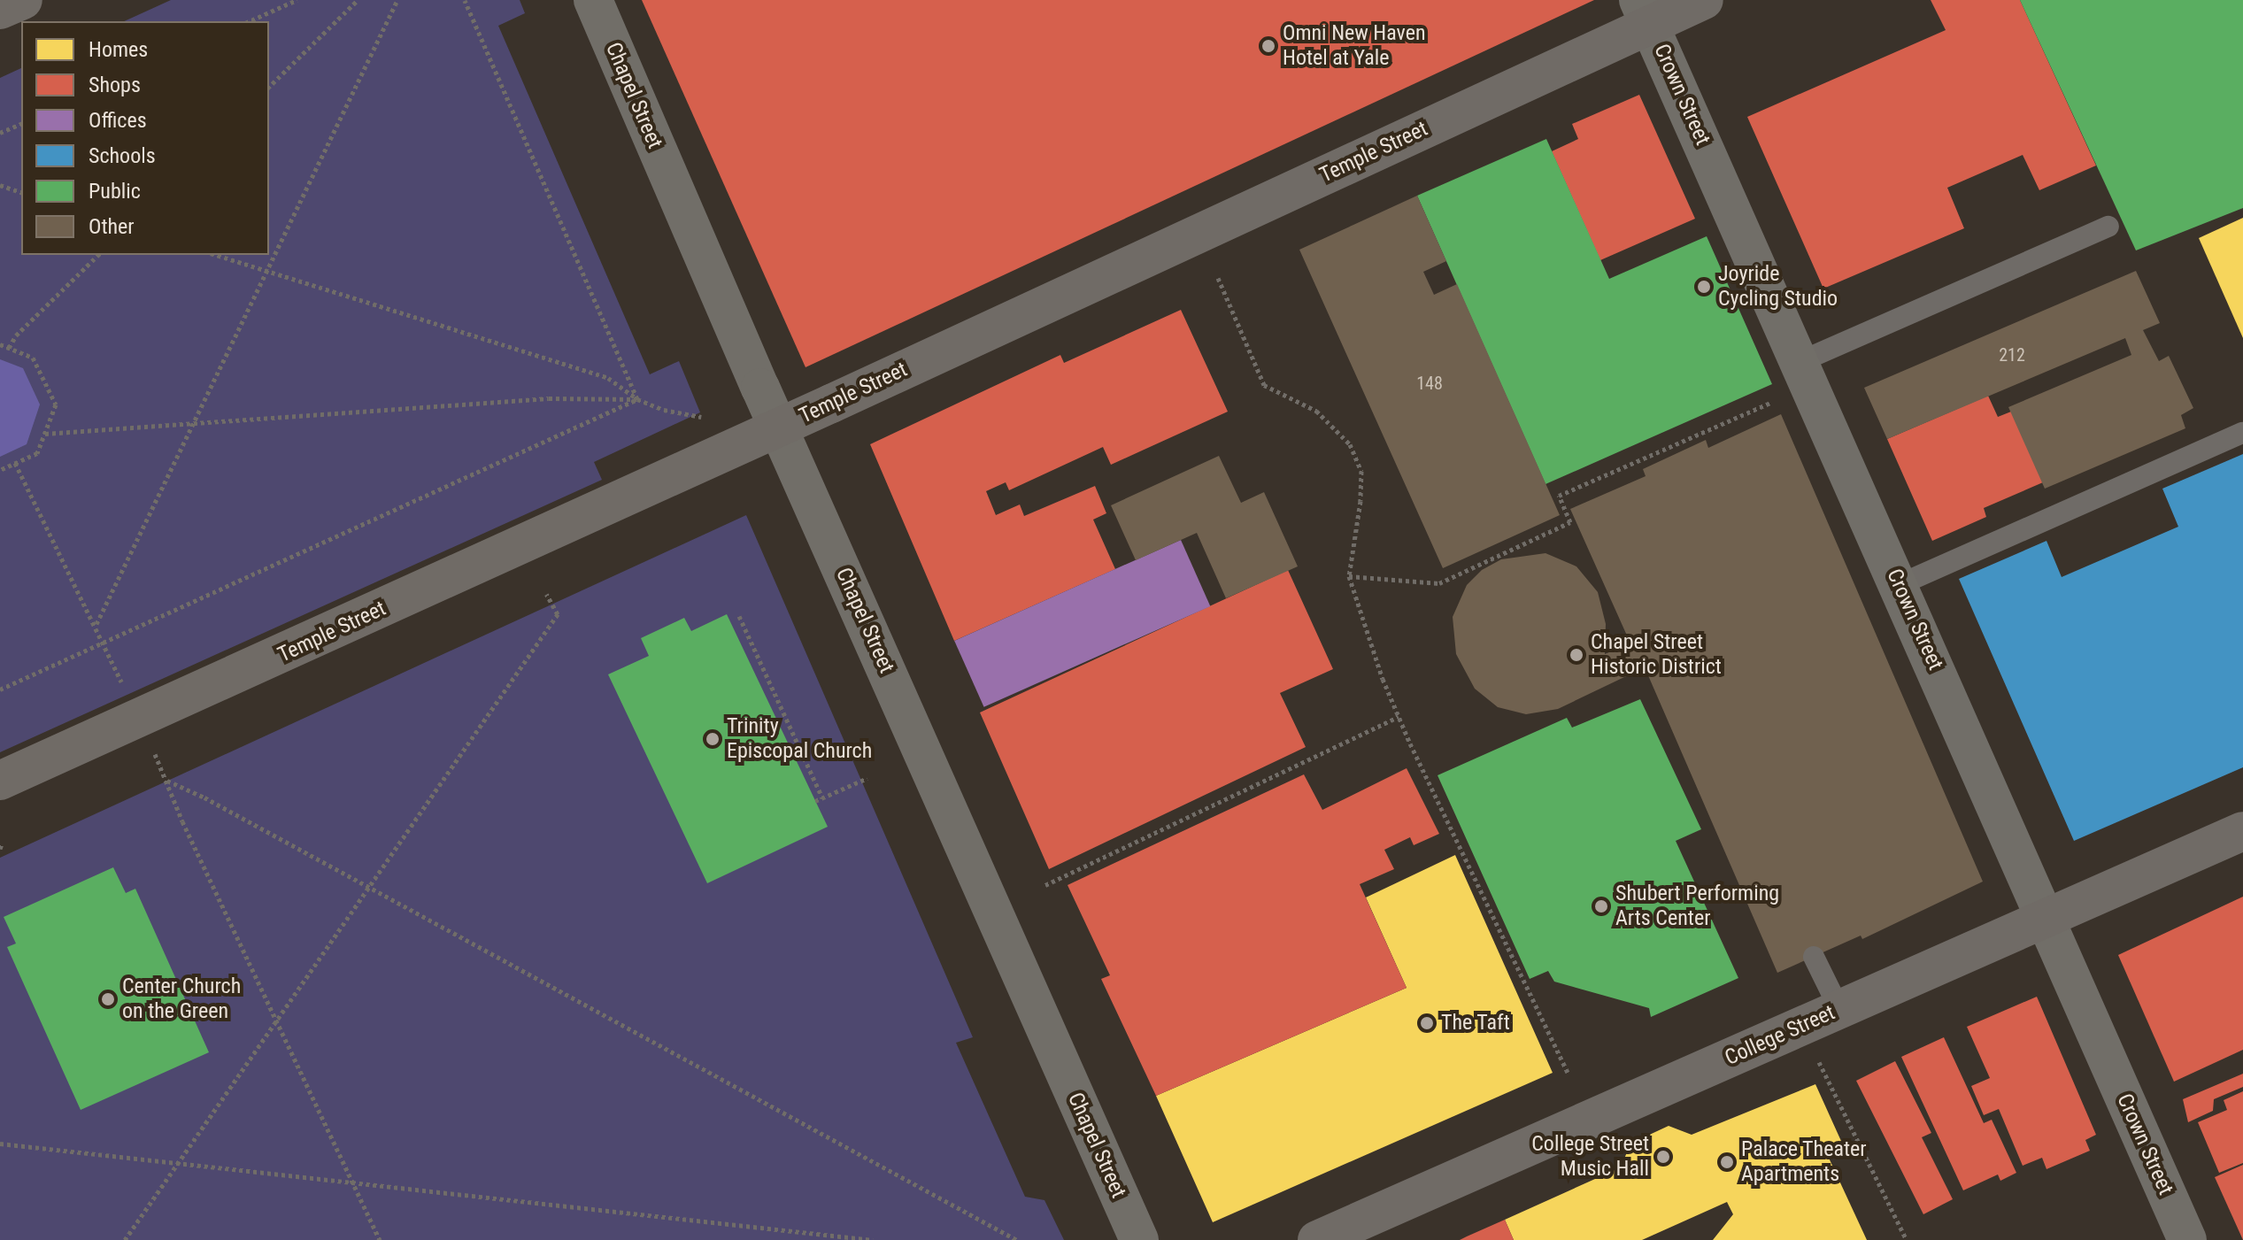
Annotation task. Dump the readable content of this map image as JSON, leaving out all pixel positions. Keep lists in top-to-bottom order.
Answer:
{
  "streets": {
    "main road": [
      "Crown Street",
      "Chapel Street",
      "Temple Street",
      "College Street"
    ]
  },
  "crossings": [
    ["Crown Street", "Temple Street"],
    ["Crown Street", "College Street"],
    ["Chapel Street", "Temple Street"]
  ],
  "places": [
    "Omni New Haven Hotel at Yale",
    "Joyride Cycling Studio",
    "Chapel Street Historic District",
    "Trinity Episcopal Church",
    "Shubert Performing Arts Center",
    "Center Church on the Green",
    "The Taft",
    "College Street Music Hall",
    "Palace Theater Apartments"
  ],
  "house_numbers": ["212", "148"],
  "legend": [
    "Homes",
    "Shops",
    "Offices",
    "Schools",
    "Public",
    "Other"
  ]
}
